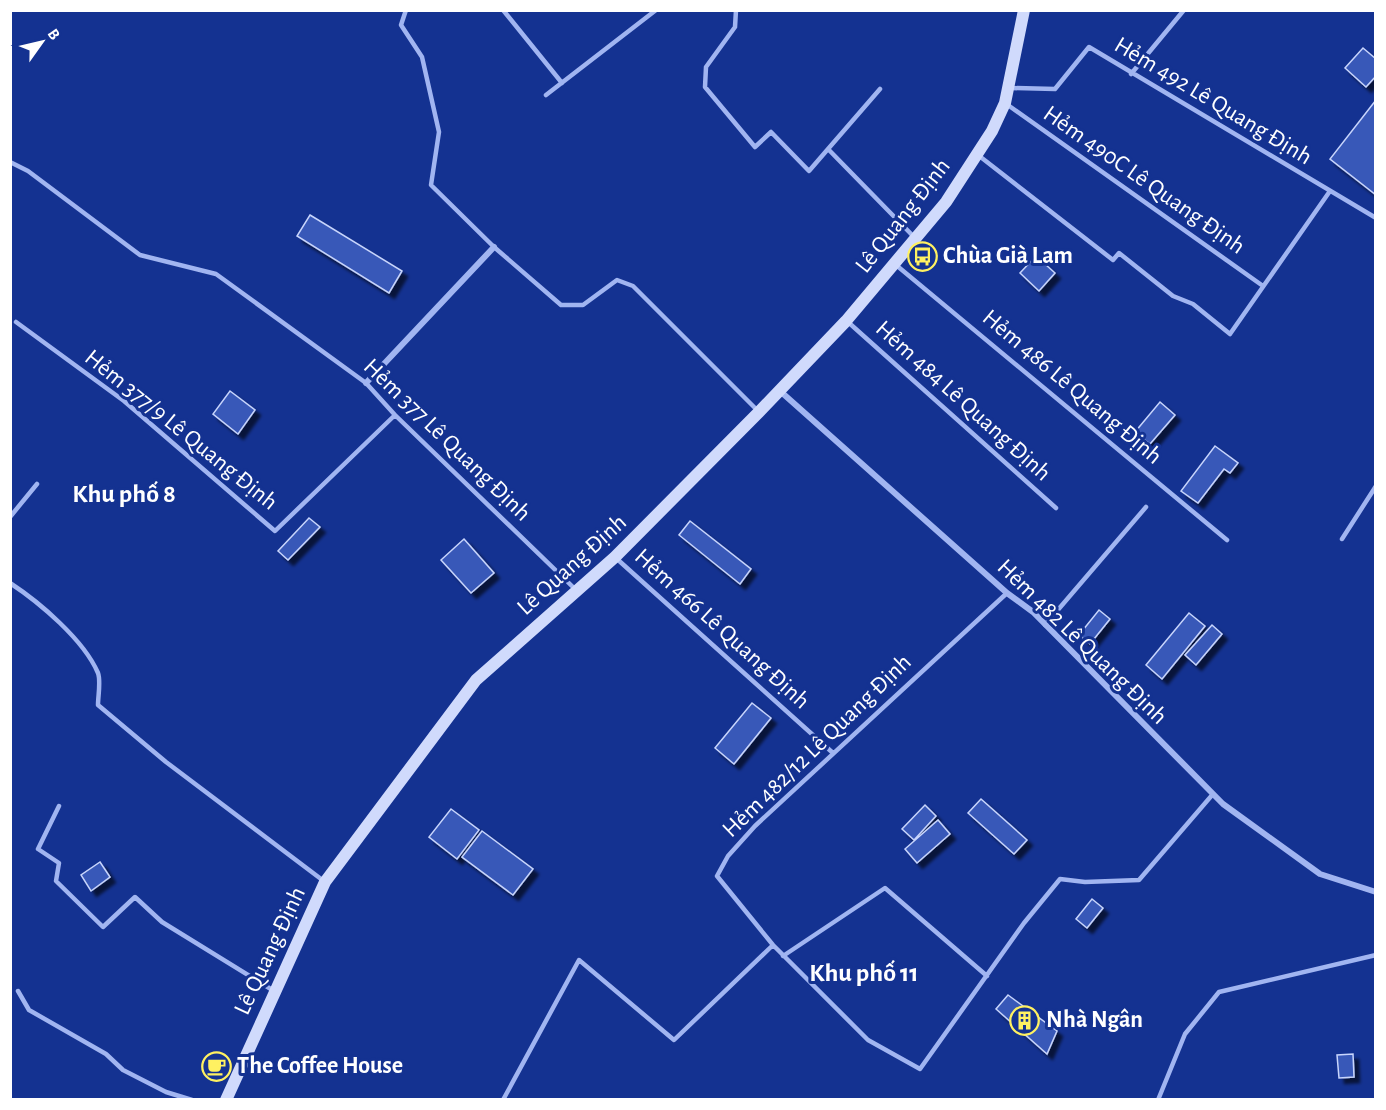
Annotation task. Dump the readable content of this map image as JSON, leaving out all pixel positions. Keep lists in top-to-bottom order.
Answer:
{
  "streets": {
    "main road": ["Lê Quang Định"],
    "street": ["Hẻm 482 Lê Quang Định"],
    "lane": [
      "Hẻm 492 Lê Quang Định",
      "Hẻm 490C Lê Quang Định",
      "Hẻm 486 Lê Quang Định",
      "Hẻm 484 Lê Quang Định",
      "Hẻm 377/9 Lê Quang Định",
      "Hẻm 377 Lê Quang Định",
      "Hẻm 466 Lê Quang Định",
      "Hẻm 482/12 Lê Quang Định"
    ]
  },
  "crossings": [
    ["Hẻm 492 Lê Quang Định", "Lê Quang Định"],
    ["Hẻm 490C Lê Quang Định", "Lê Quang Định"],
    ["Lê Quang Định", "Hẻm 486 Lê Quang Định"],
    ["Lê Quang Định", "Hẻm 484 Lê Quang Định"],
    ["Lê Quang Định", "Hẻm 377 Lê Quang Định"],
    ["Lê Quang Định", "Hẻm 466 Lê Quang Định"],
    ["Lê Quang Định", "Hẻm 482 Lê Quang Định"],
    ["Hẻm 377/9 Lê Quang Định", "Hẻm 377 Lê Quang Định"],
    ["Hẻm 466 Lê Quang Định", "Hẻm 482/12 Lê Quang Định"],
    ["Hẻm 482 Lê Quang Định", "Hẻm 482/12 Lê Quang Định"]
  ],
  "districts": ["Khu phố 8", "Khu phố 11"],
  "places": {
    "bus stop": ["Chùa Già Lam"],
    "building": ["Nhà Ngân"],
    "cafe": ["The Coffee House"]
  },
  "north": "top right"
}
